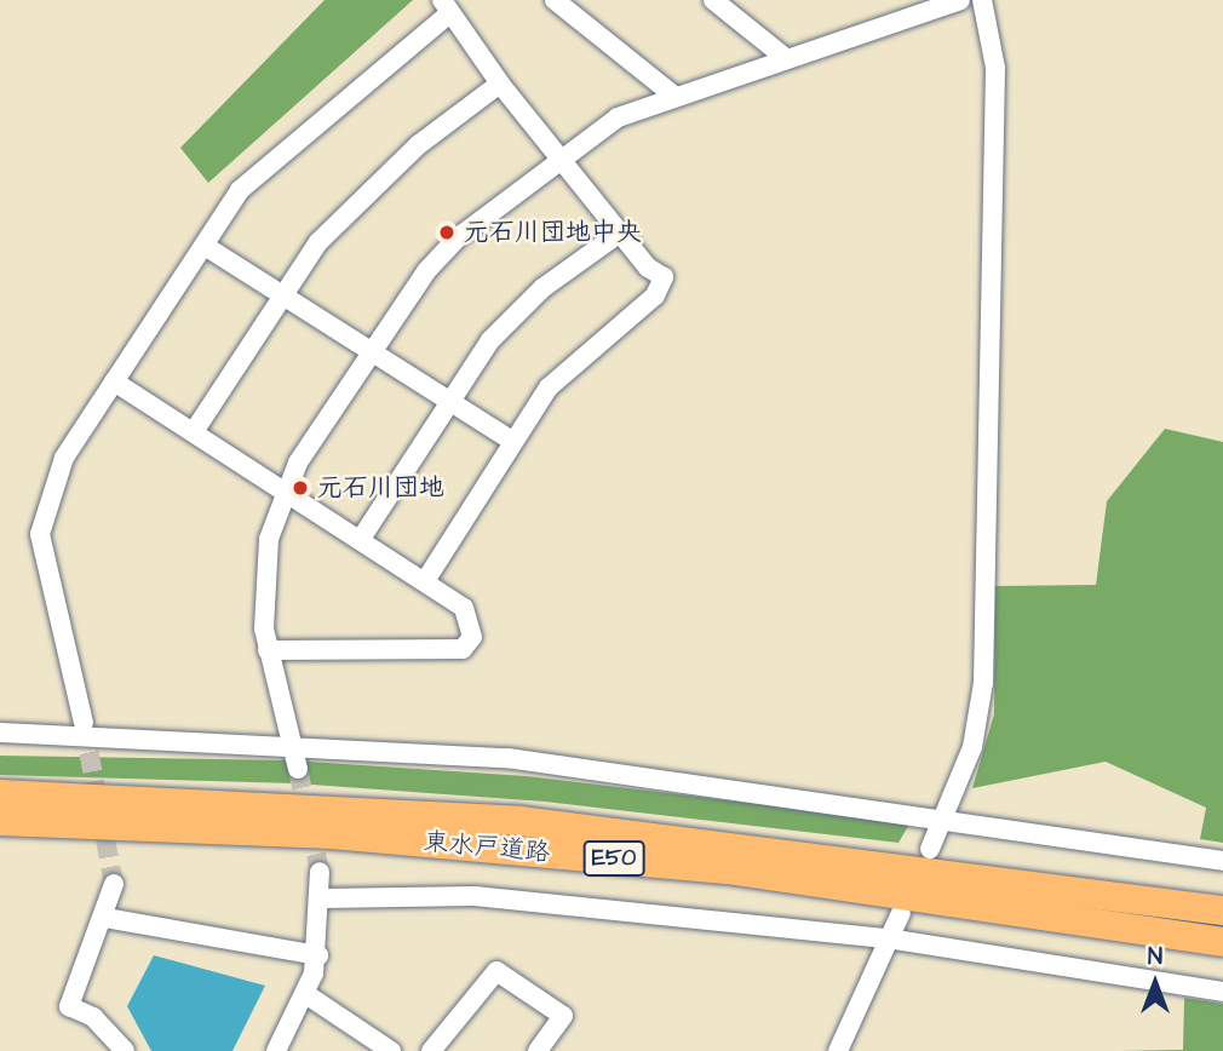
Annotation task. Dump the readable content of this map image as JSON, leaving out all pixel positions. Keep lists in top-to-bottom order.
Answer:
{
  "streets": {
    "highway": ["東水戸道路", "E50"]
  },
  "places": ["元石川団地中央", "元石川団地"],
  "north": "top"
}
